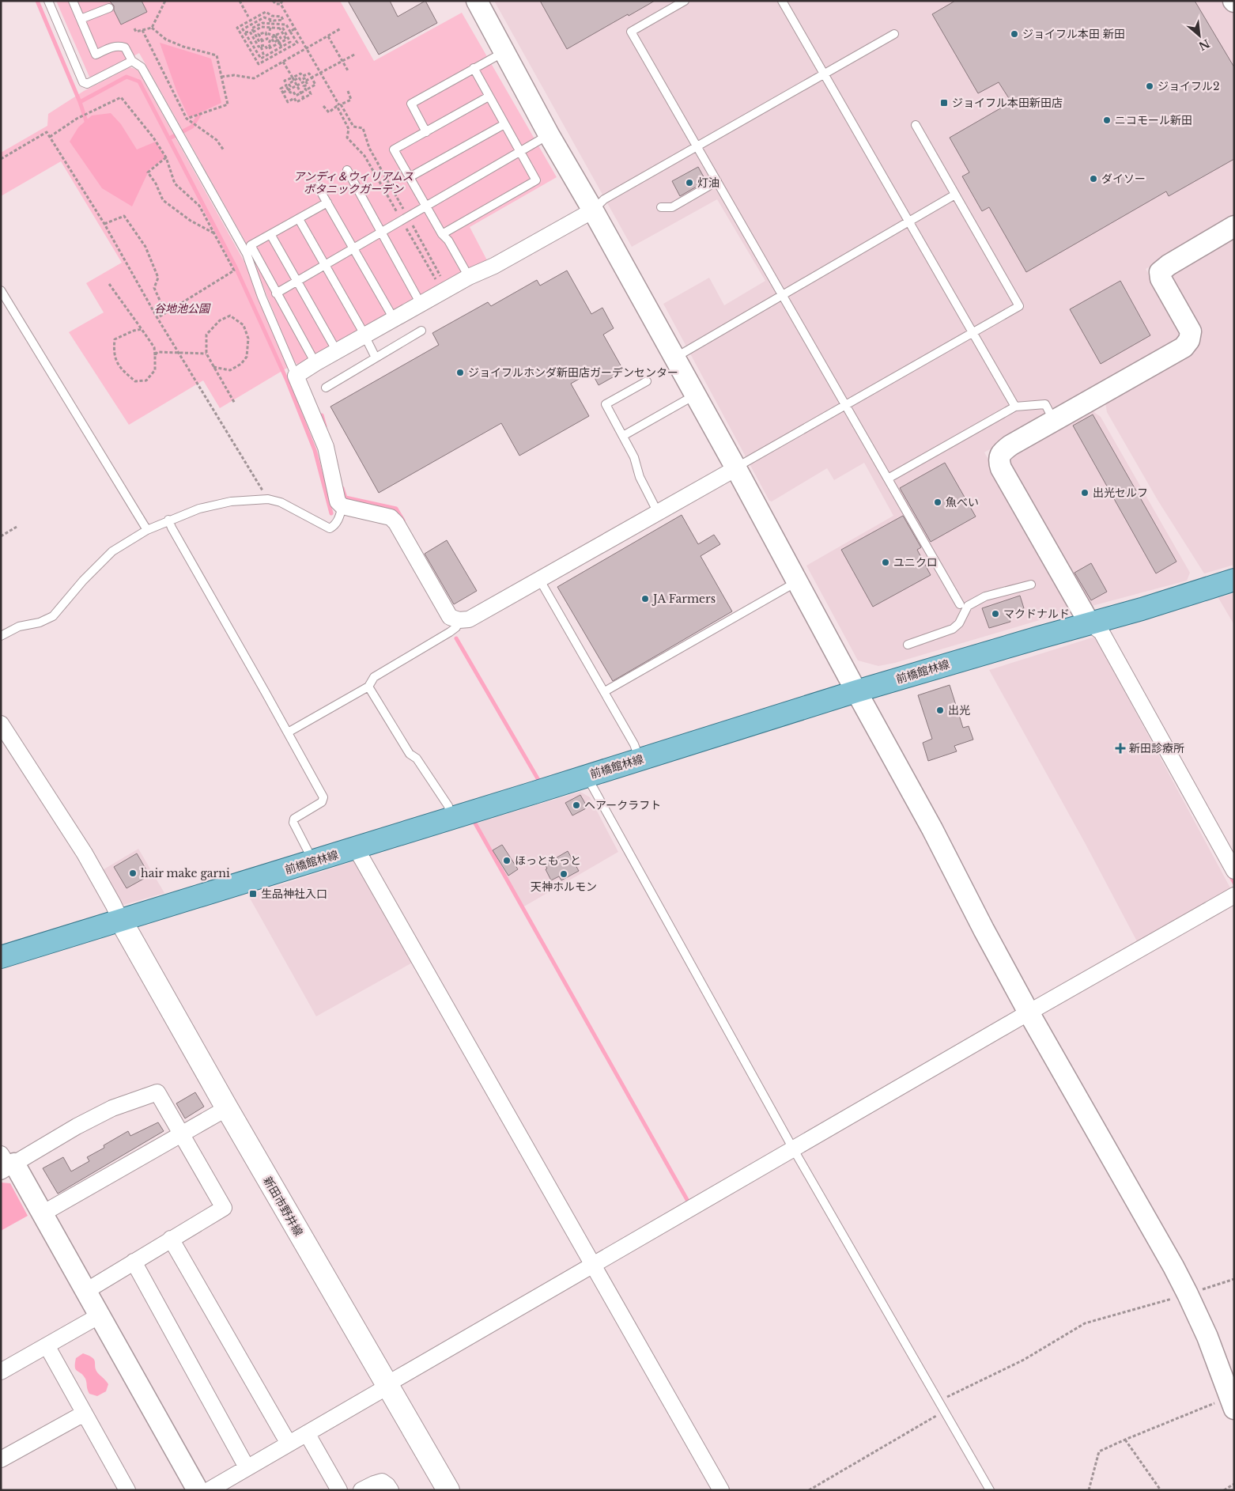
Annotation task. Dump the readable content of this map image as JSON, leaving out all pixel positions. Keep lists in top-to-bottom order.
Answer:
{
  "streets": {
    "main road": ["前橋館林線", "新田市野井線"]
  },
  "crossings": [
    ["前橋館林線", "新田市野井線"]
  ],
  "parks": ["アンディ＆ウィリアムス ボタニックガーデン", "谷地池公園"],
  "places": {
    "other": [
      "ジョイフル本田 新田",
      "ジョイフル2",
      "ニコモール新田",
      "ダイソー",
      "灯油",
      "ジョイフルホンダ新田店ガーデンセンター",
      "出光セルフ",
      "魚べい",
      "ユニクロ",
      "JA Farmers",
      "マクドナルド",
      "出光",
      "ヘアークラフト",
      "ほっともっと",
      "hair make garni",
      "天神ホルモン"
    ],
    "transit": ["ジョイフル本田新田店", "生品神社入口"],
    "health": ["新田診療所"]
  },
  "north": "bottom right"
}
